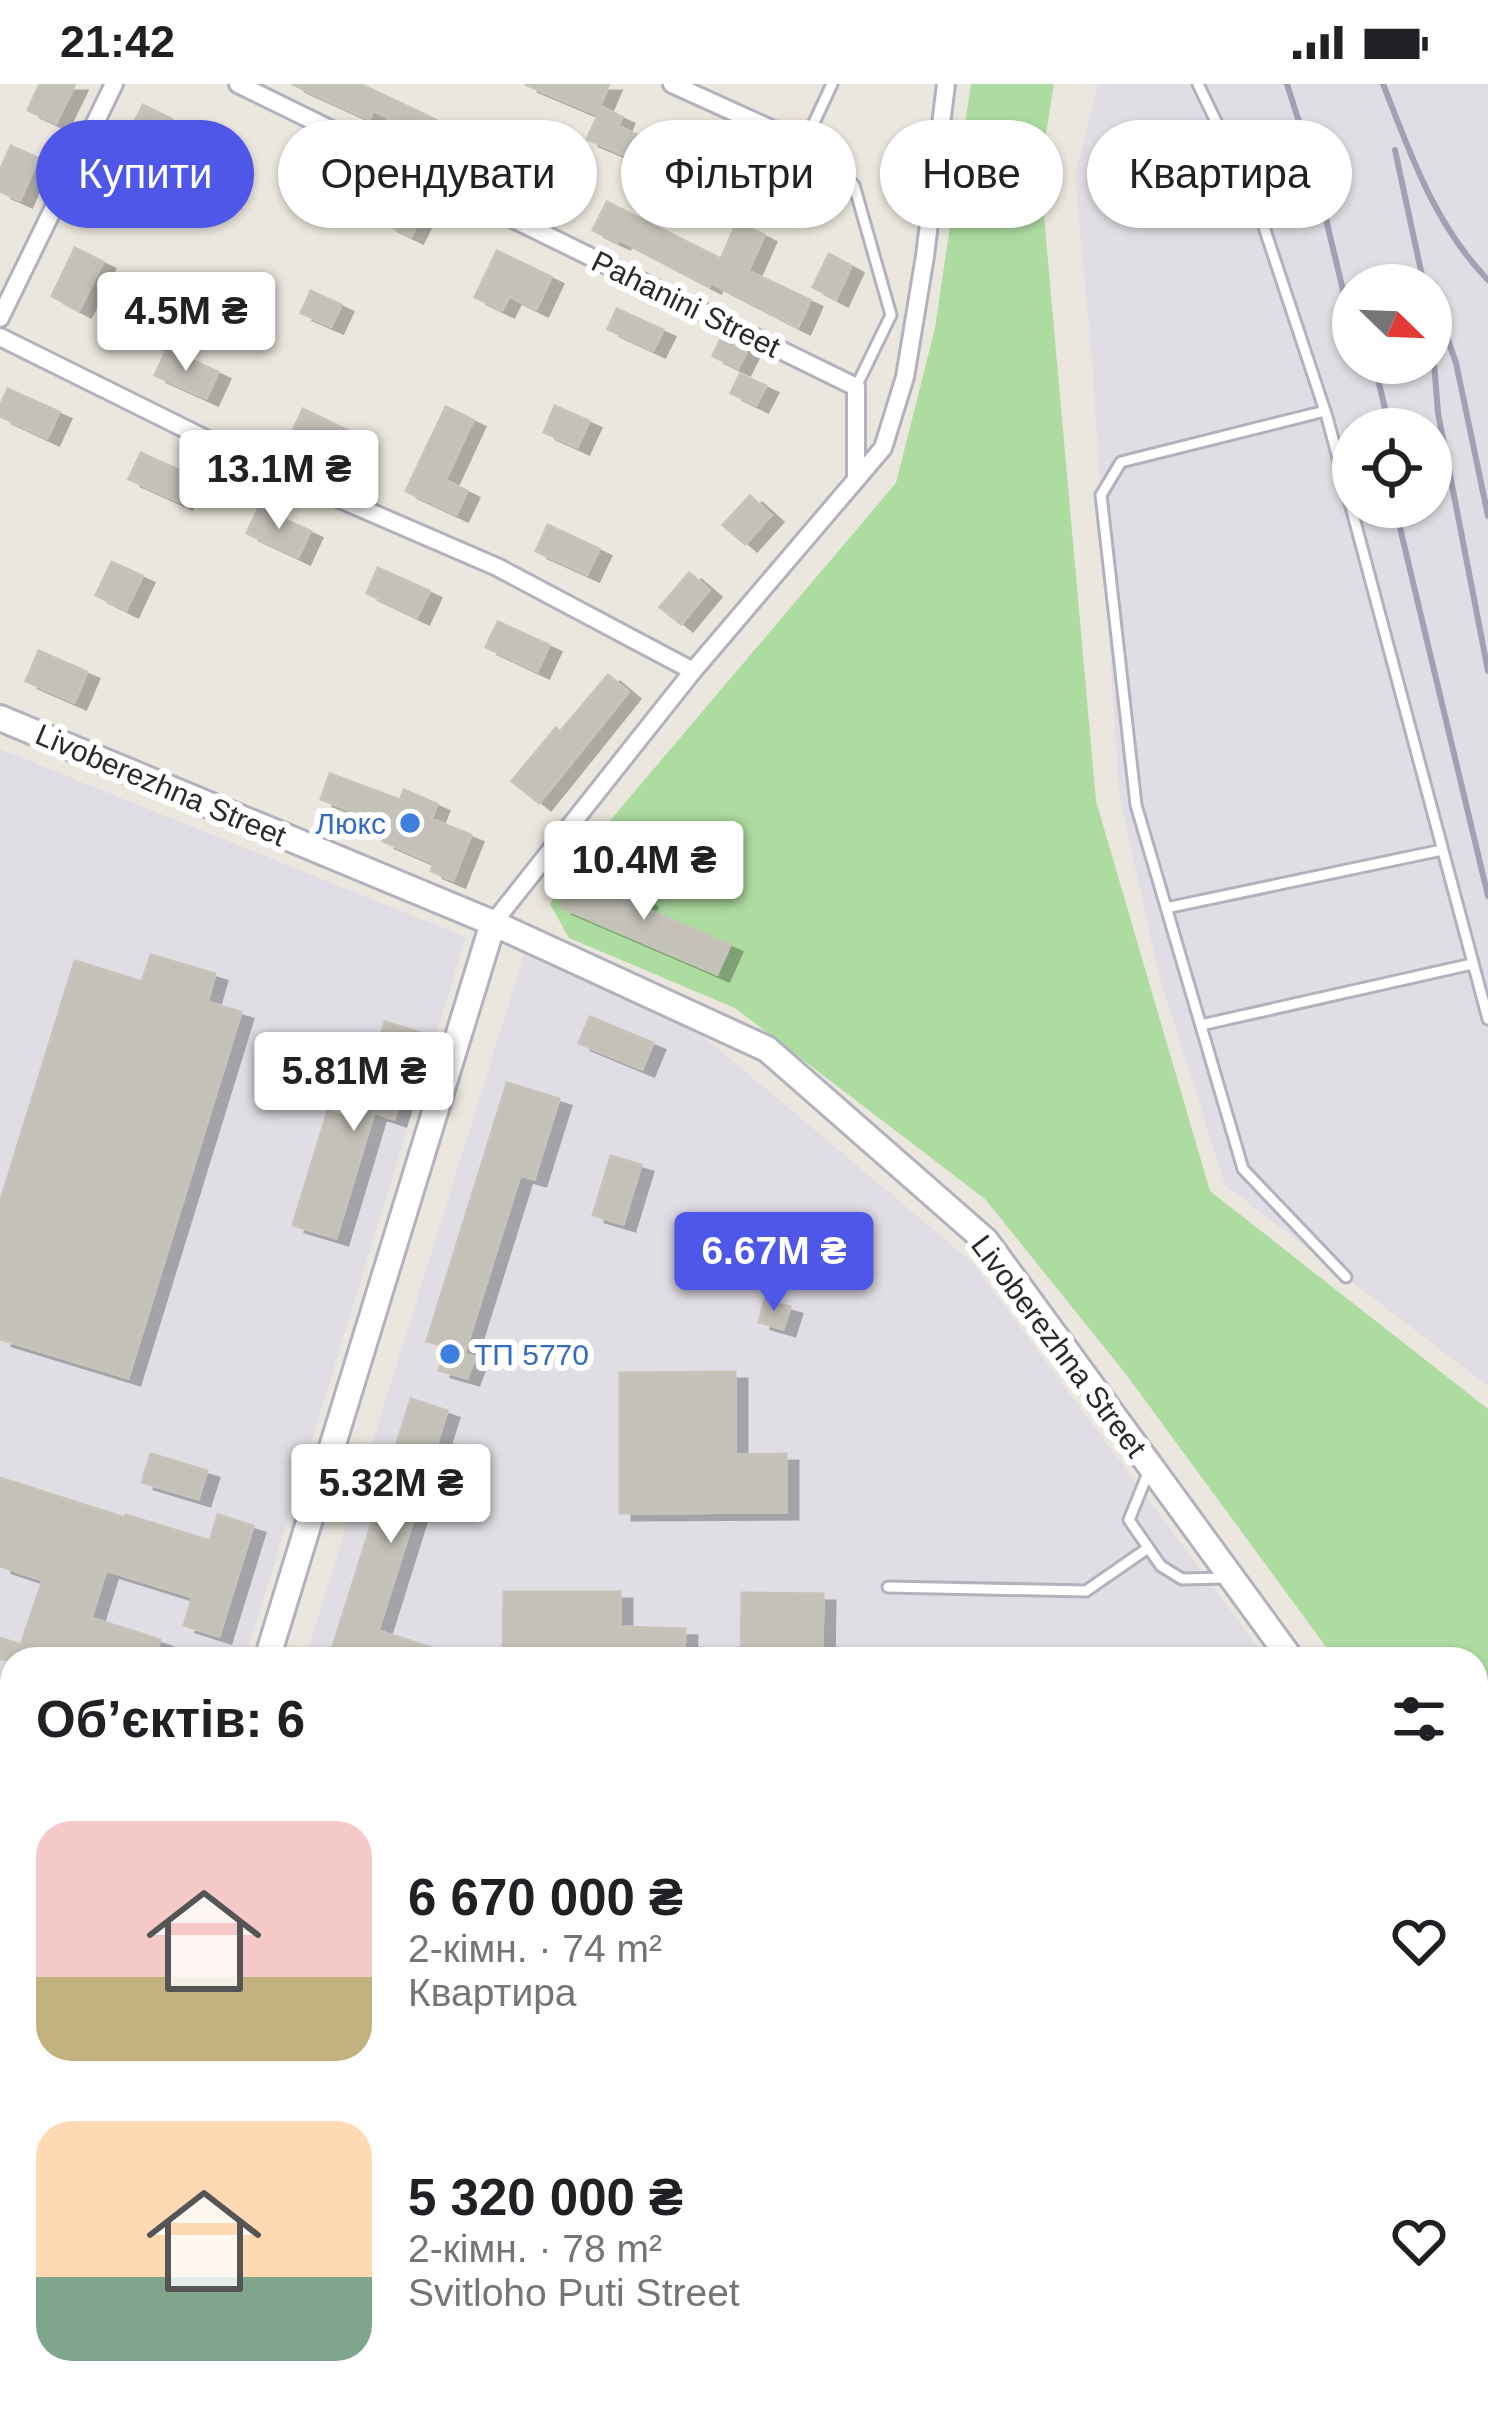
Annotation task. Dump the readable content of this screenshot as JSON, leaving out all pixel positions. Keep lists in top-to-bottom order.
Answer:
{
  "streets": {
    "main road": ["Livoberezhna Street"],
    "street": ["Pahanini Street"]
  },
  "places": ["Люкс", "ТП 5770"],
  "north": "bottom right",
  "page": {
    "status": "21:42",
    "chip": [
      "Купити",
      "Орендувати",
      "Фільтри",
      "Нове",
      "Квартира"
    ],
    "price": [
      "4.5M ₴",
      "13.1M ₴",
      "10.4M ₴",
      "5.81M ₴",
      "6.67M ₴",
      "5.32M ₴"
    ],
    "heading": "Об’єктів: 6",
    "list": [
      {
        "name": "6 670 000 ₴",
        "note": "2-кімн. · 74 m² · Квартира"
      },
      {
        "name": "5 320 000 ₴",
        "note": "2-кімн. · 78 m² · Svitloho Puti Street"
      }
    ]
  }
}
